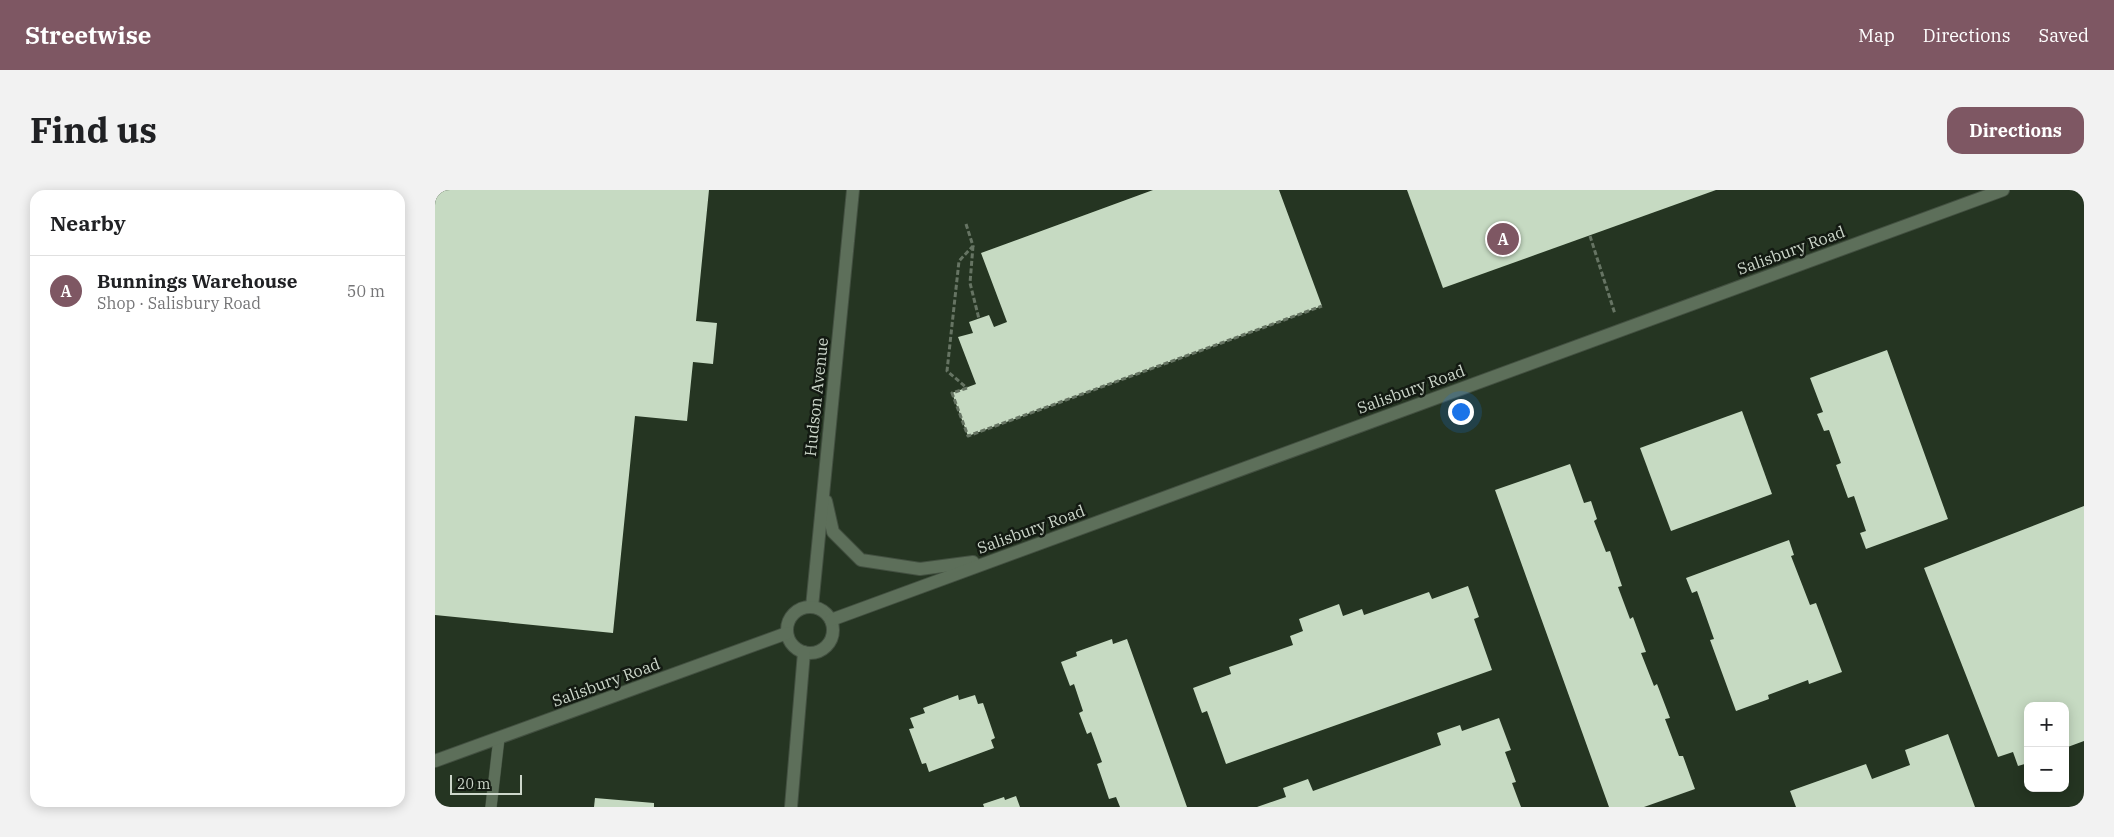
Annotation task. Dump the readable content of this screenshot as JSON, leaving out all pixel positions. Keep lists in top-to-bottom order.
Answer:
{
  "streets": {
    "street": ["Salisbury Road", "Hudson Avenue"]
  },
  "crossings": [
    ["Salisbury Road", "Hudson Avenue"]
  ],
  "scale_bar": "20 m",
  "page": {
    "header": "Streetwise",
    "nav": ["Map", "Directions", "Saved"],
    "title": "Find us",
    "buttons": "Directions",
    "heading": "Nearby",
    "pins": "A",
    "list": [
      {
        "mark": "A",
        "name": "Bunnings Warehouse",
        "note": "Shop · Salisbury Road",
        "value": "50 m"
      }
    ],
    "map_buttons": ["+", "−"],
    "scale": "20 m"
  }
}
